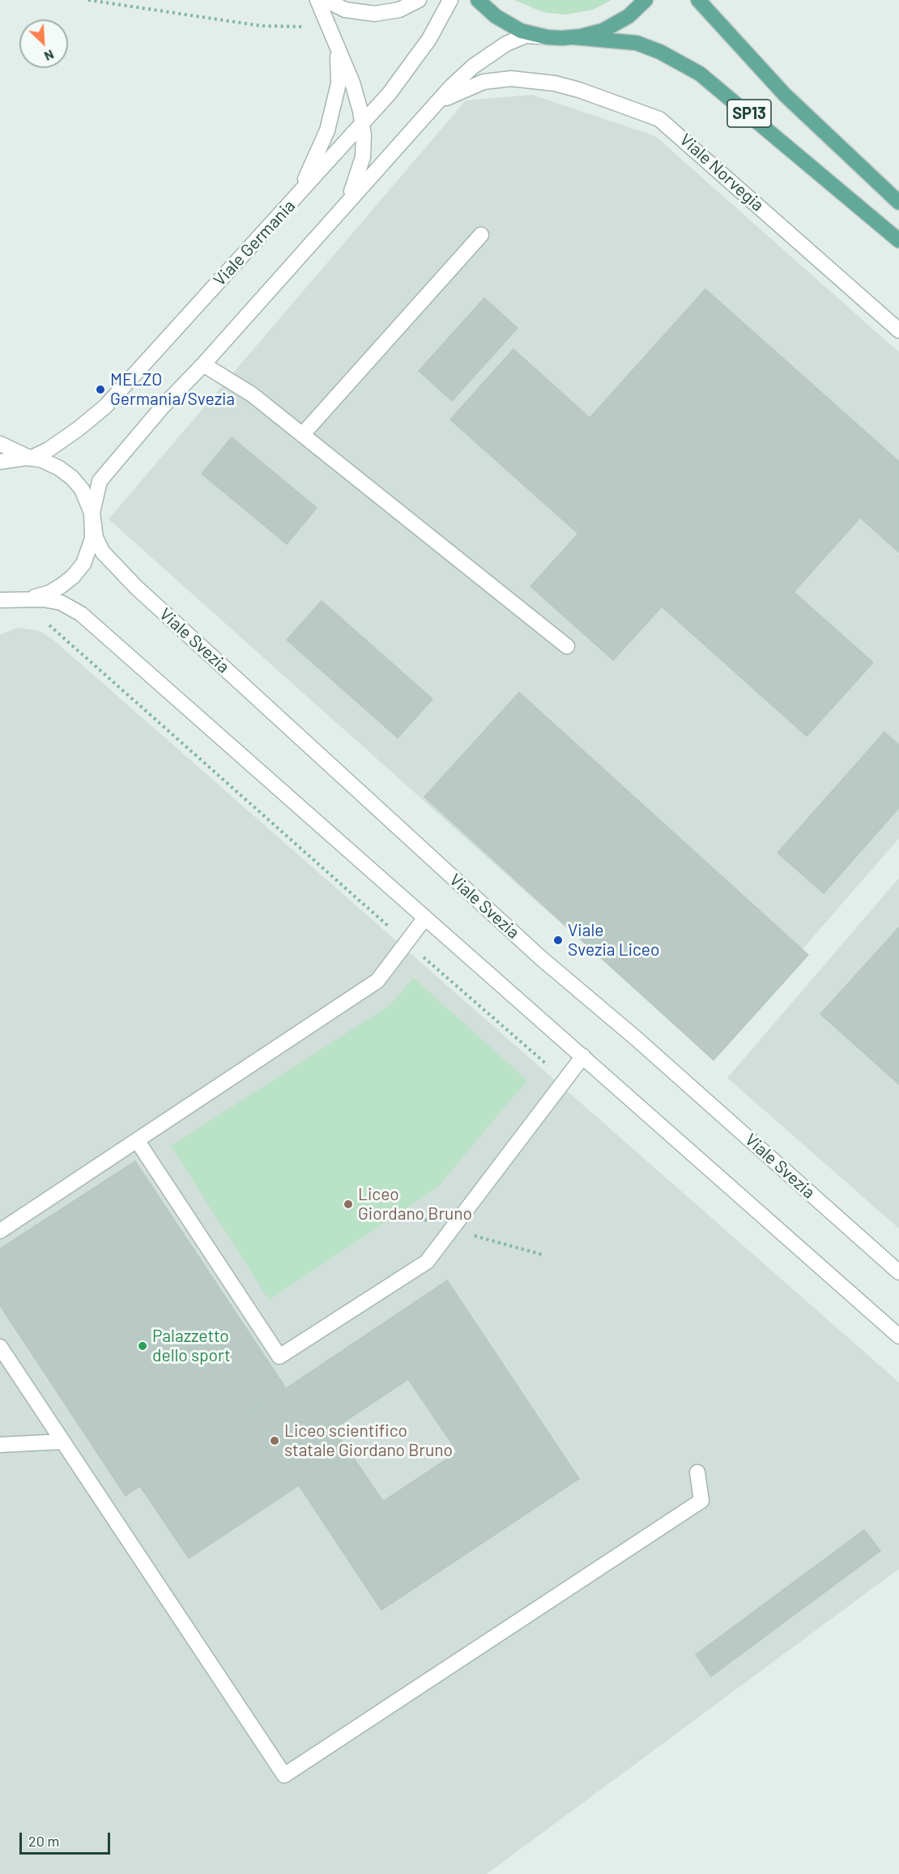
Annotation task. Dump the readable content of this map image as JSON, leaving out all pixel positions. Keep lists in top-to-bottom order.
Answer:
{
  "streets": {
    "main road": ["SP13"],
    "street": ["Viale Norvegia", "Viale Germania", "Viale Svezia"]
  },
  "crossings": [
    ["Viale Germania", "Viale Svezia"]
  ],
  "places": [
    "MELZO Germania/Svezia",
    "Viale Svezia Liceo",
    "Liceo Giordano Bruno",
    "Palazzetto dello sport",
    "Liceo scientifico statale Giordano Bruno"
  ],
  "scale_bar": "20 m",
  "north": "bottom right"
}
